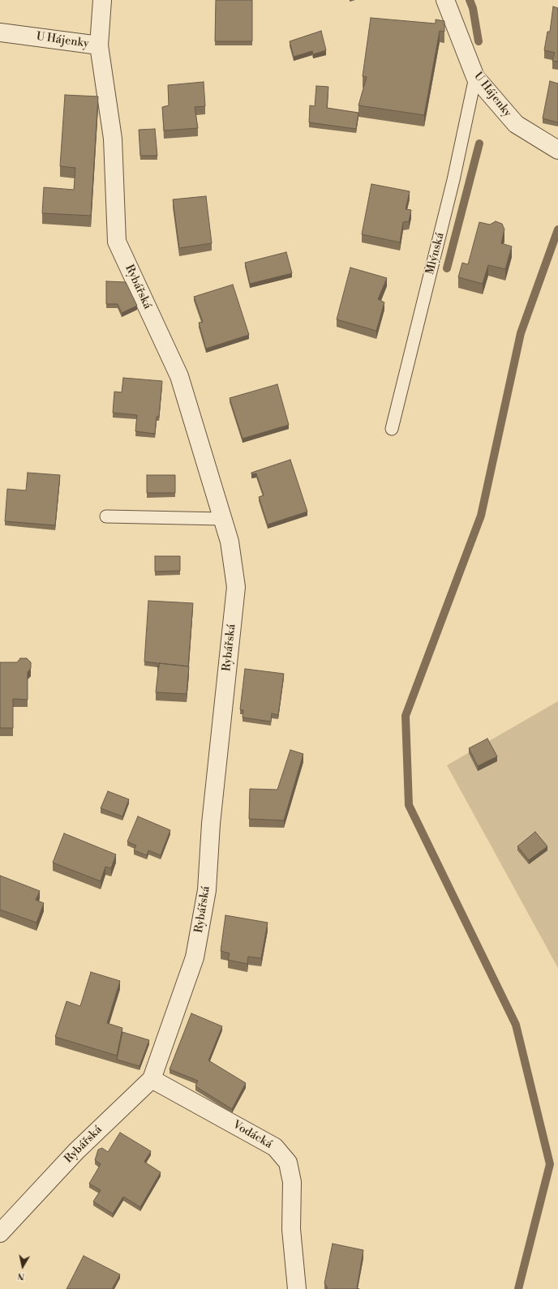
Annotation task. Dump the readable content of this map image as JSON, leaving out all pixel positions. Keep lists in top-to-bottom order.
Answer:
{
  "streets": {
    "street": ["U Hájenky", "Rybářská", "Vodácká"],
    "lane": ["Mlýnská"]
  },
  "crossings": [
    ["U Hájenky", "Mlýnská"],
    ["U Hájenky", "Rybářská"],
    ["Rybářská", "Vodácká"]
  ],
  "north": "bottom"
}
